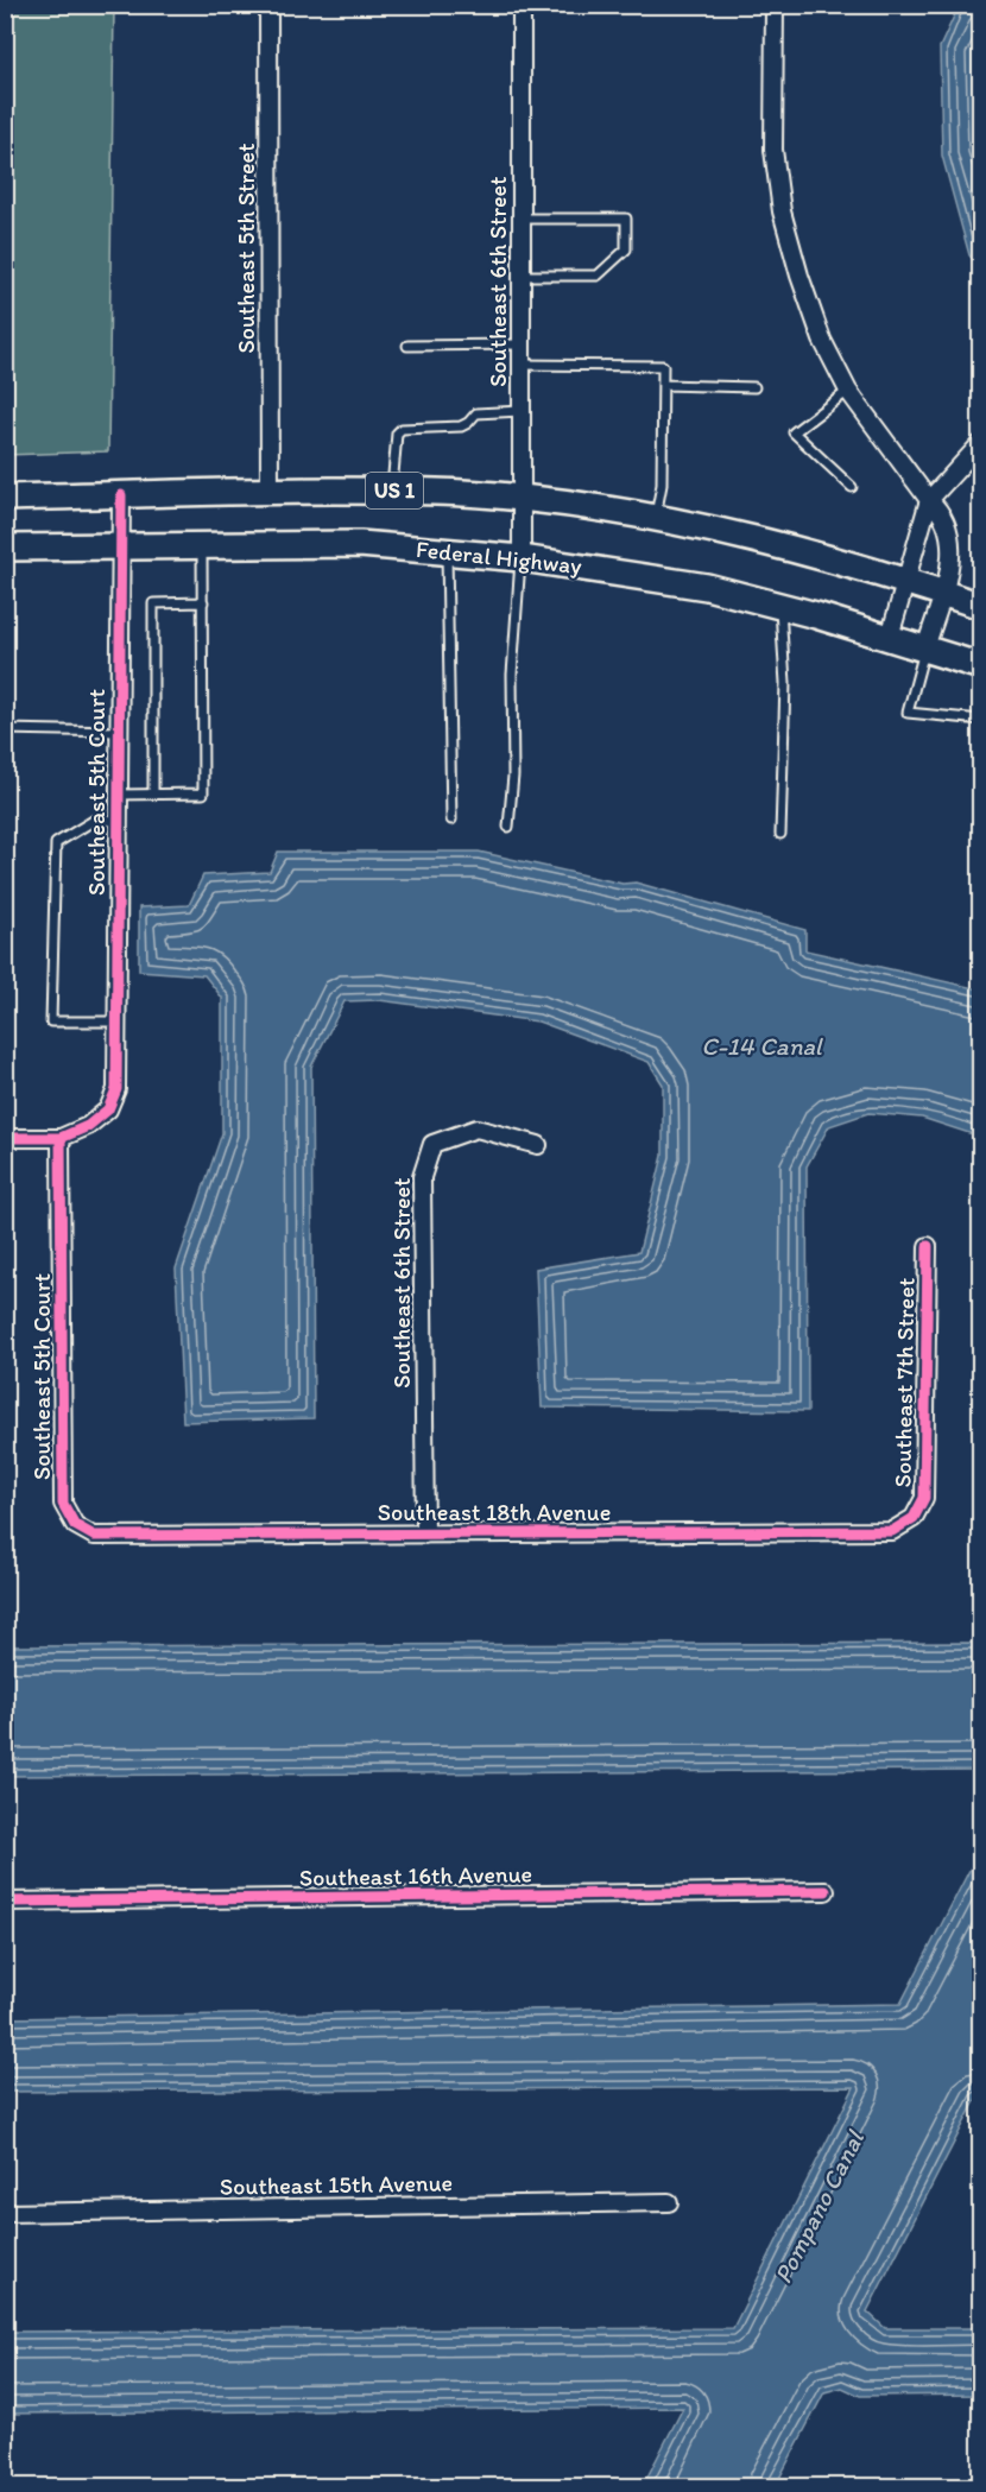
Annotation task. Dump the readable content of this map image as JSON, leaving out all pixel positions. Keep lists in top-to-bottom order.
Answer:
{
  "streets": {
    "main road": ["US 1", "Federal Highway"],
    "street": [
      "Southeast 5th Street",
      "Southeast 6th Street",
      "Southeast 5th Court",
      "Southeast 7th Street",
      "Southeast 18th Avenue",
      "Southeast 16th Avenue",
      "Southeast 15th Avenue"
    ]
  },
  "crossings": [
    ["Southeast 5th Street", "US 1"],
    ["Southeast 6th Street", "US 1"],
    ["Southeast 6th Street", "Federal Highway"],
    ["Southeast 6th Street", "Southeast 18th Avenue"],
    ["US 1", "Southeast 5th Court"],
    ["Federal Highway", "Southeast 5th Court"],
    ["Southeast 5th Court", "Southeast 18th Avenue"],
    ["Southeast 7th Street", "Southeast 18th Avenue"]
  ],
  "water": ["C-14 Canal", "Pompano Canal"]
}
